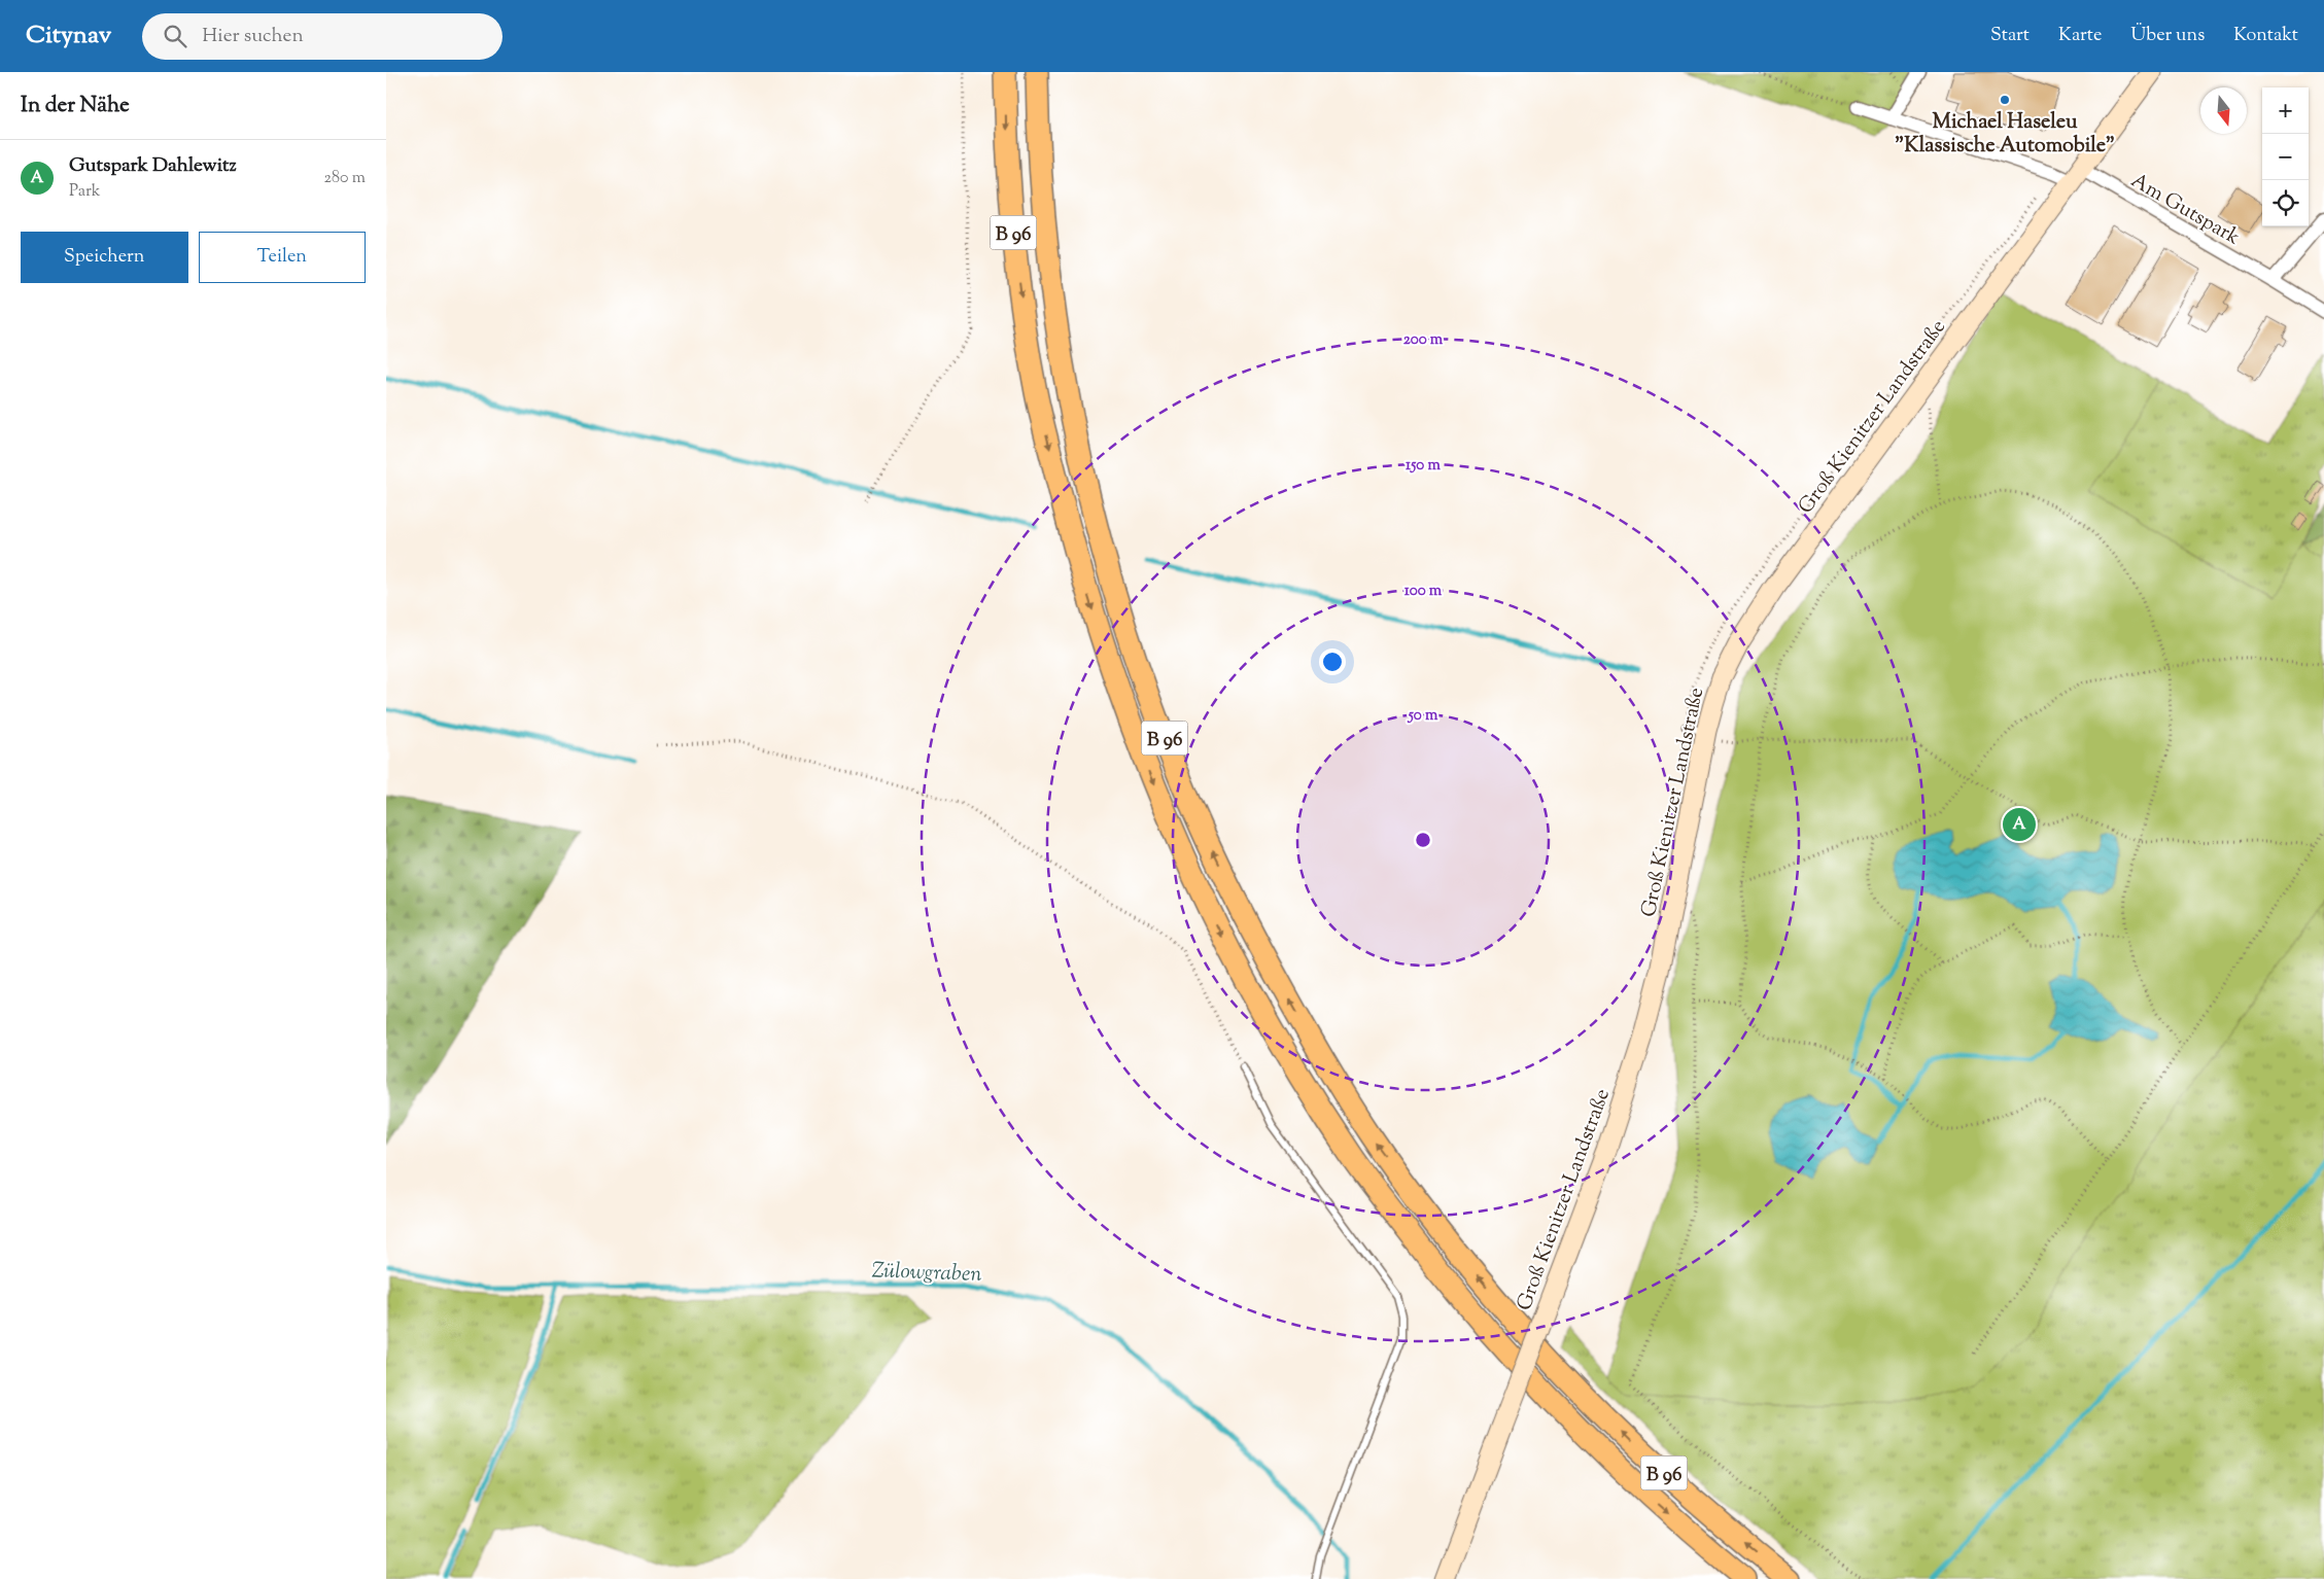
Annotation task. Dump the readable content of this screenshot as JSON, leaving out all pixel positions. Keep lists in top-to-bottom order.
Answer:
{
  "streets": {
    "highway": ["B 96"],
    "main road": ["Groß Kienitzer Landstraße"],
    "street": ["Am Gutspark"]
  },
  "crossings": [
    ["Am Gutspark", "Groß Kienitzer Landstraße"]
  ],
  "water": ["Zülowgraben"],
  "places": ["Michael Haseleu \"Klassische Automobile\""],
  "north": "bottom",
  "page": {
    "header": "Citynav",
    "search": "Hier suchen",
    "nav": [
      "Start",
      "Karte",
      "Über uns",
      "Kontakt"
    ],
    "heading": "In der Nähe",
    "map_buttons": ["+", "−"],
    "list": [
      {
        "mark": "A",
        "name": "Gutspark Dahlewitz",
        "note": "Park",
        "value": "280 m"
      }
    ],
    "buttons": ["Speichern", "Teilen"],
    "pins": "A"
  },
  "rings": [
    "200 m",
    "150 m",
    "100 m",
    "50 m"
  ]
}
